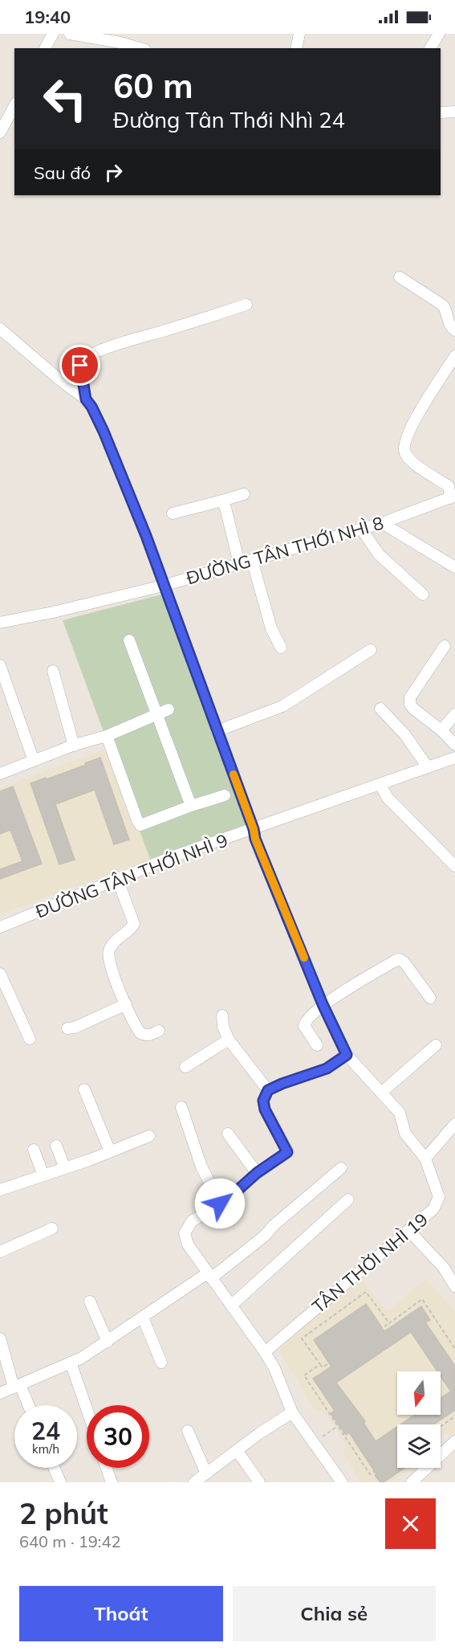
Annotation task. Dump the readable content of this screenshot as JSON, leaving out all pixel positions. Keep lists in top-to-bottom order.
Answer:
{
  "streets": {
    "street": ["ĐƯỜNG TÂN THỚI NHÌ 8", "ĐƯỜNG TÂN THỚI NHÌ 9", "TÂN THỜI NHÌ 19"]
  },
  "crossings": [
    ["ĐƯỜNG TÂN THỚI NHÌ 8", "TÂN THỜI NHÌ 19"],
    ["ĐƯỜNG TÂN THỚI NHÌ 9", "TÂN THỜI NHÌ 19"]
  ],
  "north": "bottom",
  "page": {
    "status": "19:40",
    "turn": ["60 m", "Đường Tân Thới Nhì 24"],
    "then": "Sau đó",
    "speed": "24 km/h",
    "limit": "30",
    "heading": ["2 phút", "640 m · 19:42"],
    "buttons": ["Thoát", "Chia sẻ"]
  }
}
